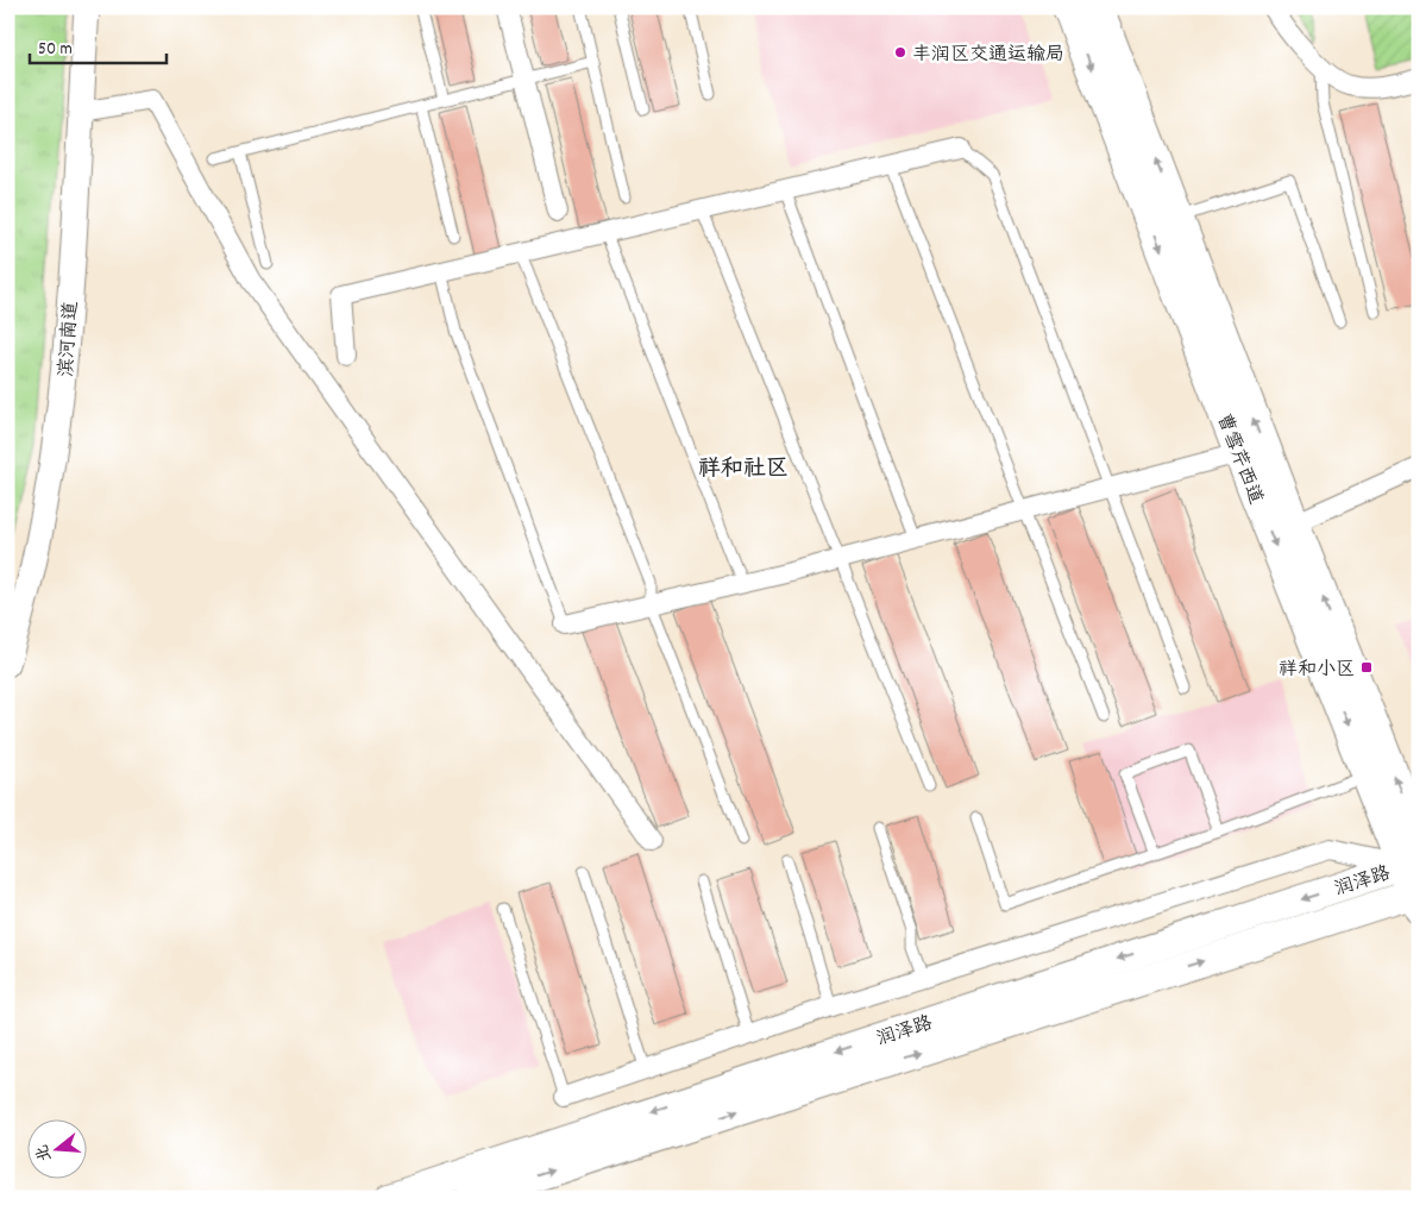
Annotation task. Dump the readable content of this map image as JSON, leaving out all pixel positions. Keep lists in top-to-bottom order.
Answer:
{
  "streets": {
    "main road": ["曹雪芹西道", "润泽路"],
    "street": ["滨河南道"]
  },
  "crossings": [
    ["曹雪芹西道", "润泽路"]
  ],
  "districts": ["祥和社区"],
  "places": {
    "other": ["丰润区交通运输局"],
    "transit": ["祥和小区"]
  },
  "scale_bar": "50 m",
  "north": "left"
}
